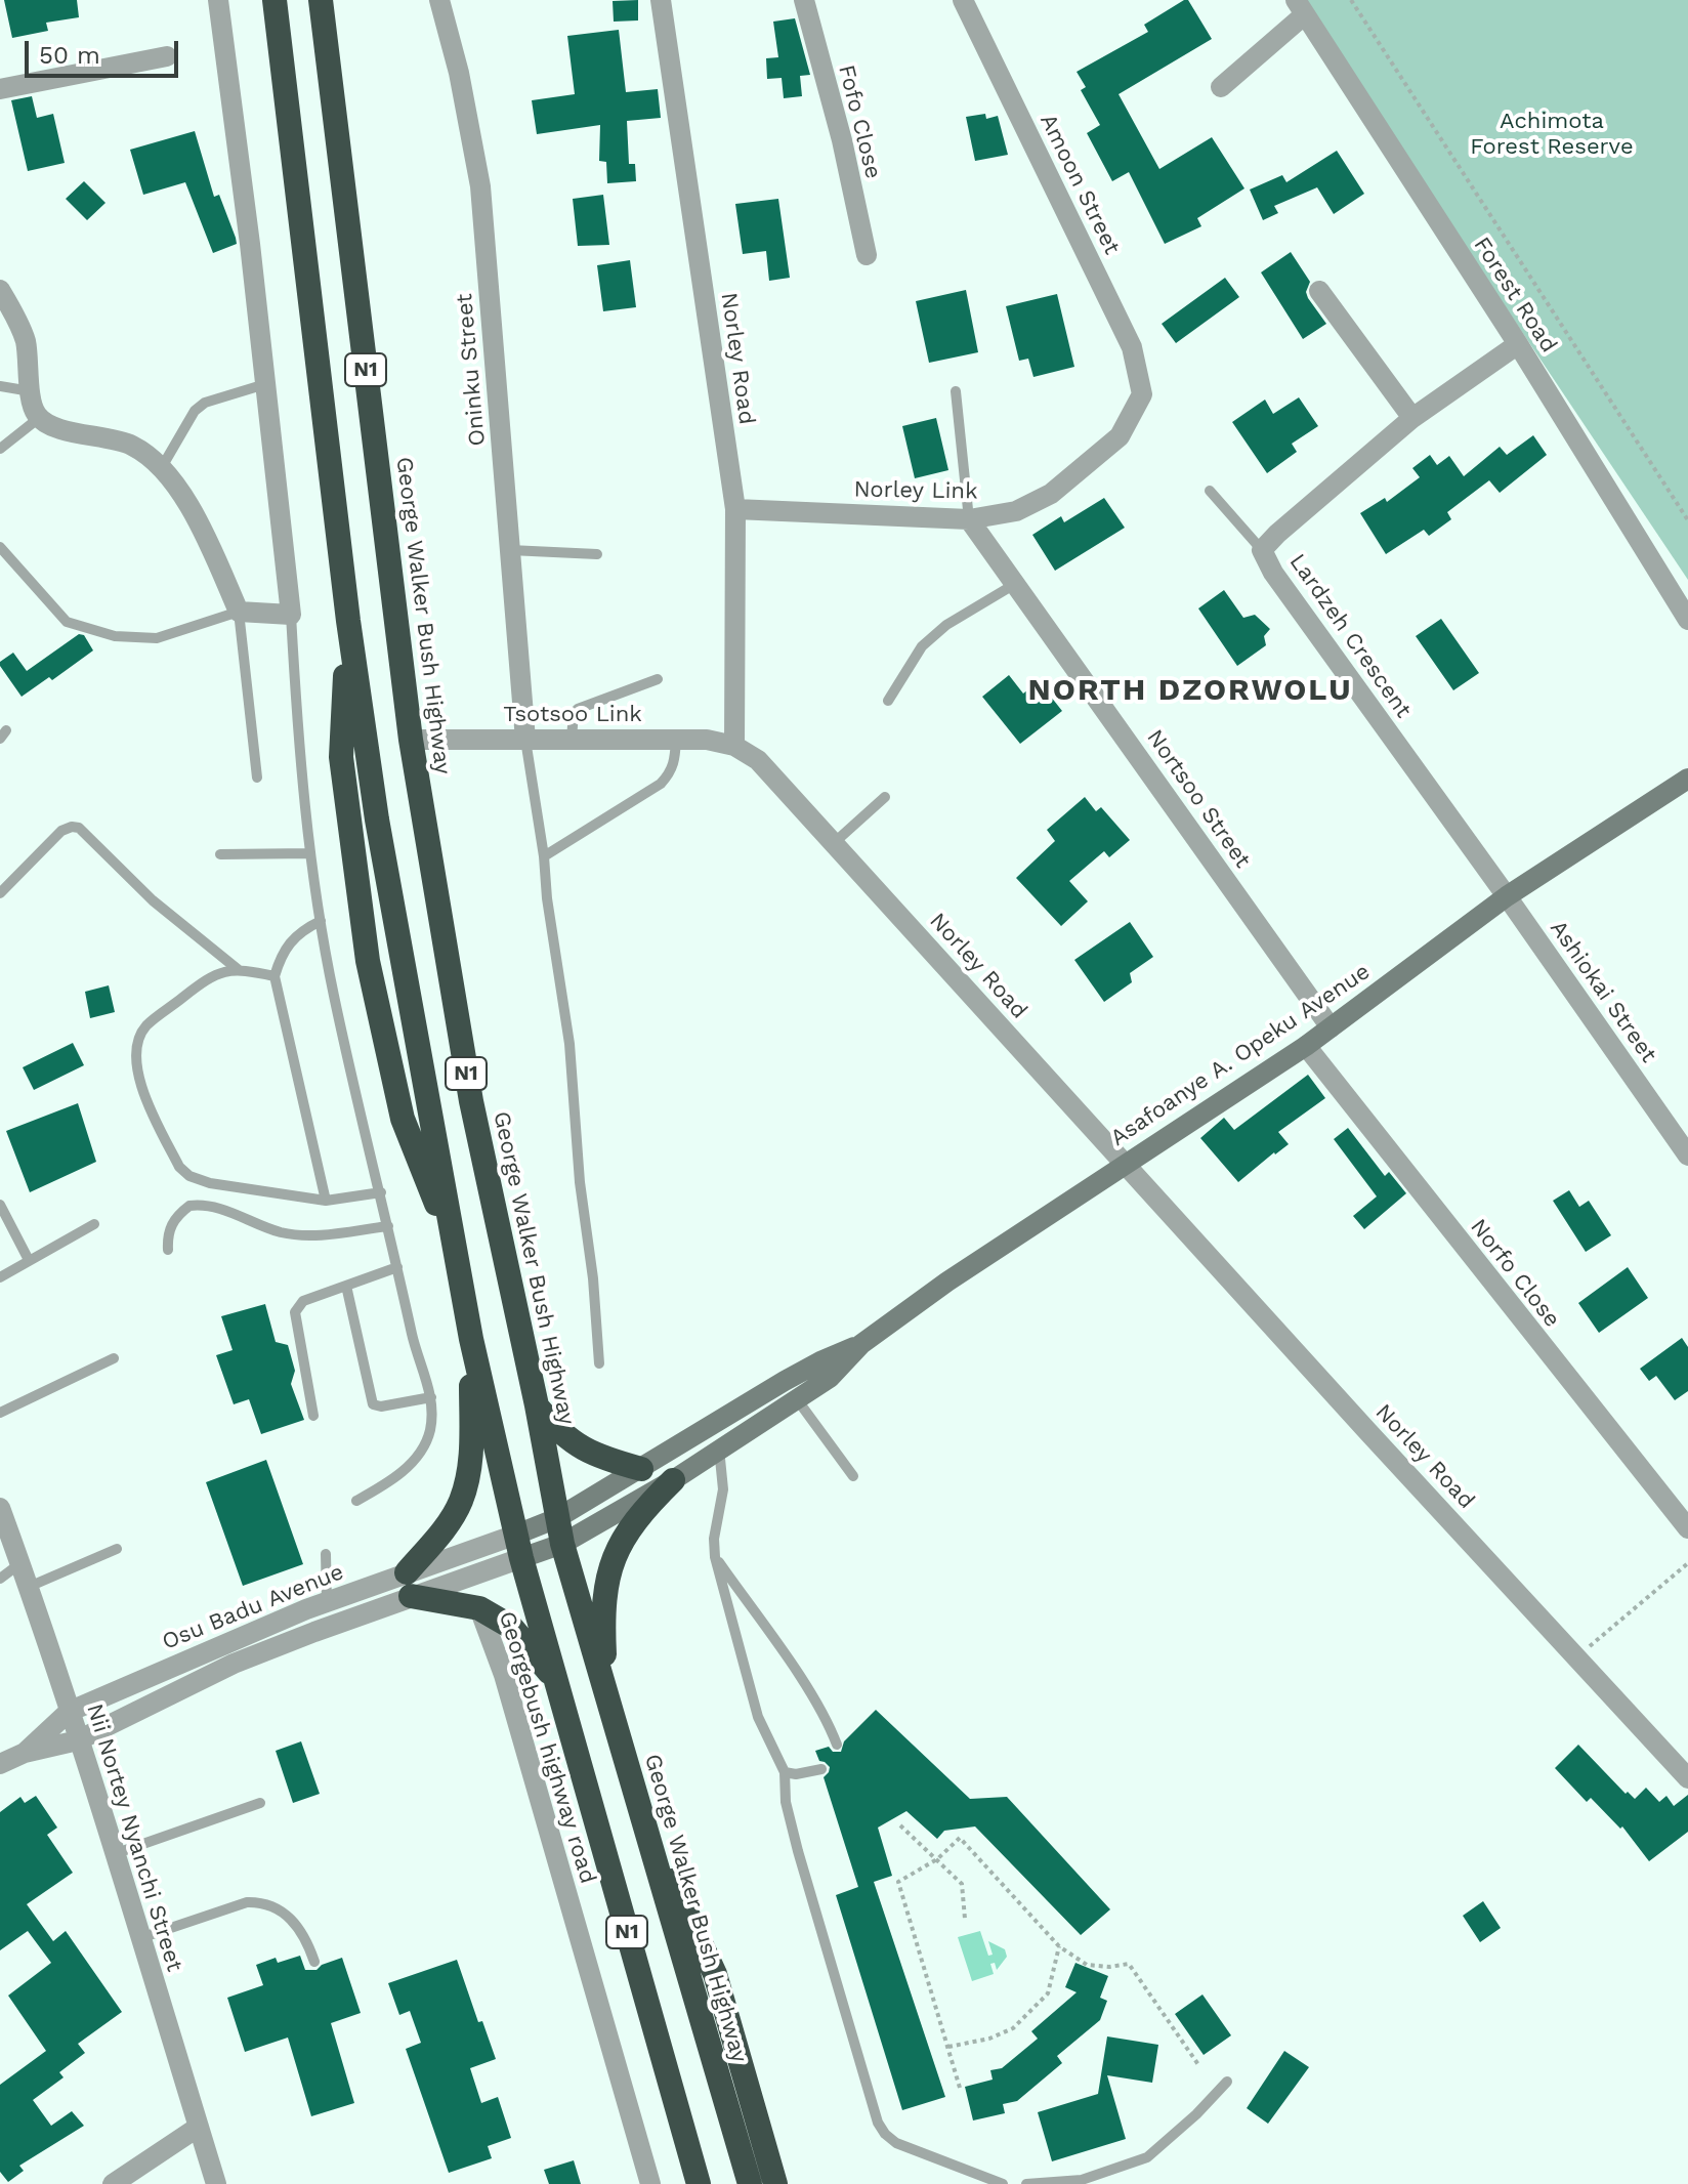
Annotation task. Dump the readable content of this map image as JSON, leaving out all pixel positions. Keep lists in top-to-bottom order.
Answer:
{
  "streets": {
    "highway": ["N1", "George Walker Bush Highway"],
    "main road": ["Asafoanye A. Opeku Avenue"],
    "street": [
      "Fofo Close",
      "Amoon Street",
      "Forest Road",
      "Norley Road",
      "Oninku Street",
      "Norley Link",
      "Lardzeh Crescent",
      "Tsotsoo Link",
      "Nortsoo Street",
      "Ashiokai Street",
      "Norfo Close",
      "Osu Badu Avenue",
      "Georgebush highway road",
      "Nii Nortey Nyanchi Street"
    ]
  },
  "crossings": [
    ["Amoon Street", "Norley Link"],
    ["Forest Road", "Lardzeh Crescent"],
    ["Norley Road", "Norley Link"],
    ["Norley Road", "Tsotsoo Link"],
    ["Norley Road", "Asafoanye A. Opeku Avenue"],
    ["N1", "Asafoanye A. Opeku Avenue"],
    ["N1", "Osu Badu Avenue"],
    ["Oninku Street", "Tsotsoo Link"],
    ["Norley Link", "Nortsoo Street"],
    ["George Walker Bush Highway", "Tsotsoo Link"],
    ["George Walker Bush Highway", "Asafoanye A. Opeku Avenue"],
    ["Lardzeh Crescent", "Ashiokai Street"],
    ["Lardzeh Crescent", "Asafoanye A. Opeku Avenue"],
    ["Nortsoo Street", "Asafoanye A. Opeku Avenue"],
    ["Ashiokai Street", "Asafoanye A. Opeku Avenue"],
    ["Asafoanye A. Opeku Avenue", "Norfo Close"],
    ["Asafoanye A. Opeku Avenue", "Osu Badu Avenue"],
    ["Osu Badu Avenue", "Nii Nortey Nyanchi Street"]
  ],
  "districts": ["NORTH DZORWOLU"],
  "parks": ["Achimota Forest Reserve"],
  "scale_bar": "50 m"
}
